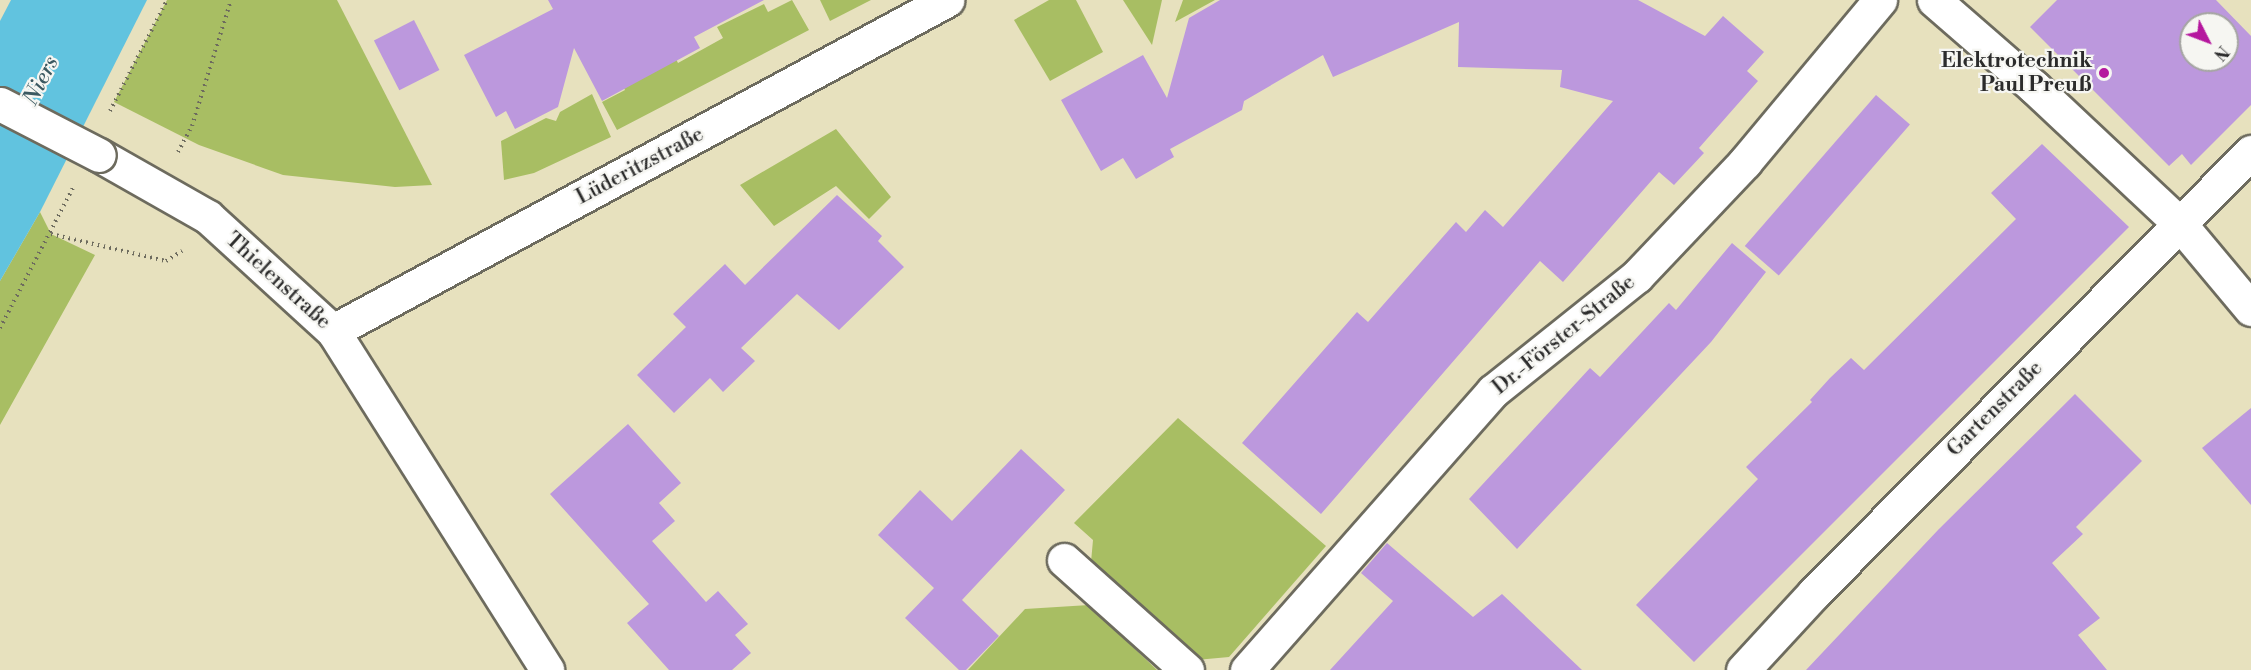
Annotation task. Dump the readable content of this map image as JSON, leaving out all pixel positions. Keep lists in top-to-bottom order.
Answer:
{
  "streets": {
    "street": [
      "Lüderitzstraße",
      "Thielenstraße",
      "Dr.-Förster-Straße",
      "Gartenstraße"
    ]
  },
  "crossings": [
    ["Lüderitzstraße", "Thielenstraße"]
  ],
  "water": ["Niers"],
  "places": ["Elektrotechnik Paul Preuß"],
  "north": "bottom right"
}
